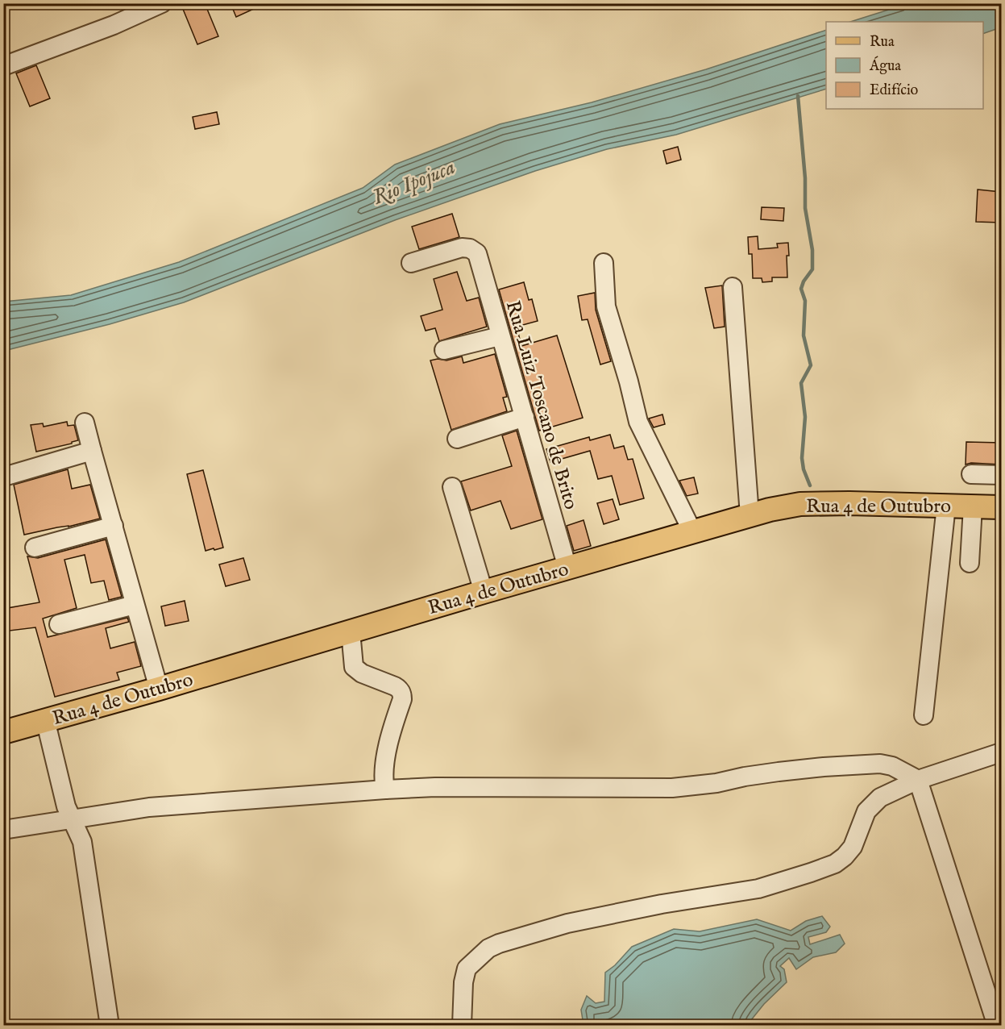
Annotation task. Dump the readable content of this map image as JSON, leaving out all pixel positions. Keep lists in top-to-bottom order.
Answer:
{
  "streets": {
    "main road": ["Rua 4 de Outubro"],
    "street": ["Rua Luiz Toscano de Brito"]
  },
  "crossings": [
    ["Rua Luiz Toscano de Brito", "Rua 4 de Outubro"]
  ],
  "water": ["Rio Ipojuca"],
  "legend": ["Rua", "Água", "Edifício"]
}
